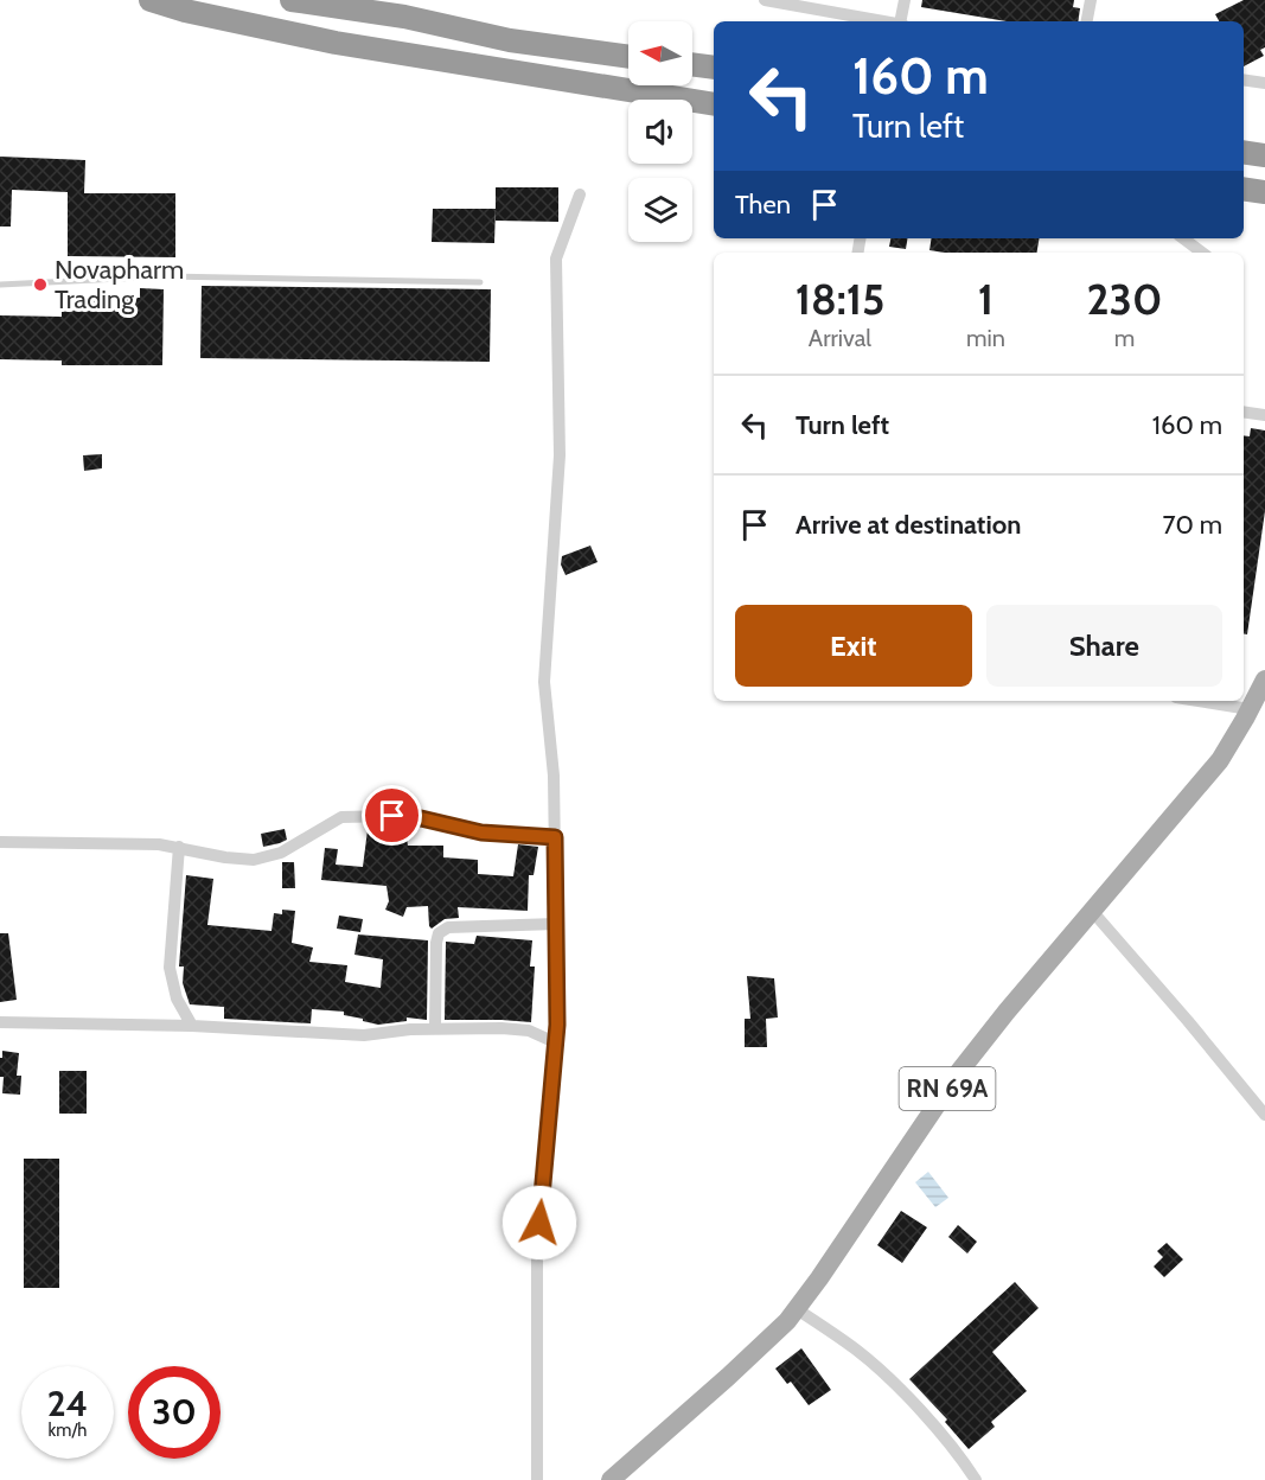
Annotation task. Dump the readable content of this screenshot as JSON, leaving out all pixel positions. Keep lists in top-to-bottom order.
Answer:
{
  "streets": {
    "main road": ["RN 69A"]
  },
  "places": ["Novapharm Trading"],
  "north": "left",
  "page": {
    "turn": ["160 m", "Turn left"],
    "then": "Then",
    "eta": [
      "18:15",
      "Arrival",
      "1",
      "min",
      "230",
      "m"
    ],
    "list": [
      {
        "name": "Turn left",
        "value": "160 m"
      },
      {
        "name": "Arrive at destination",
        "value": "70 m"
      }
    ],
    "buttons": ["Exit", "Share"],
    "speed": "24 km/h",
    "limit": "30"
  }
}
